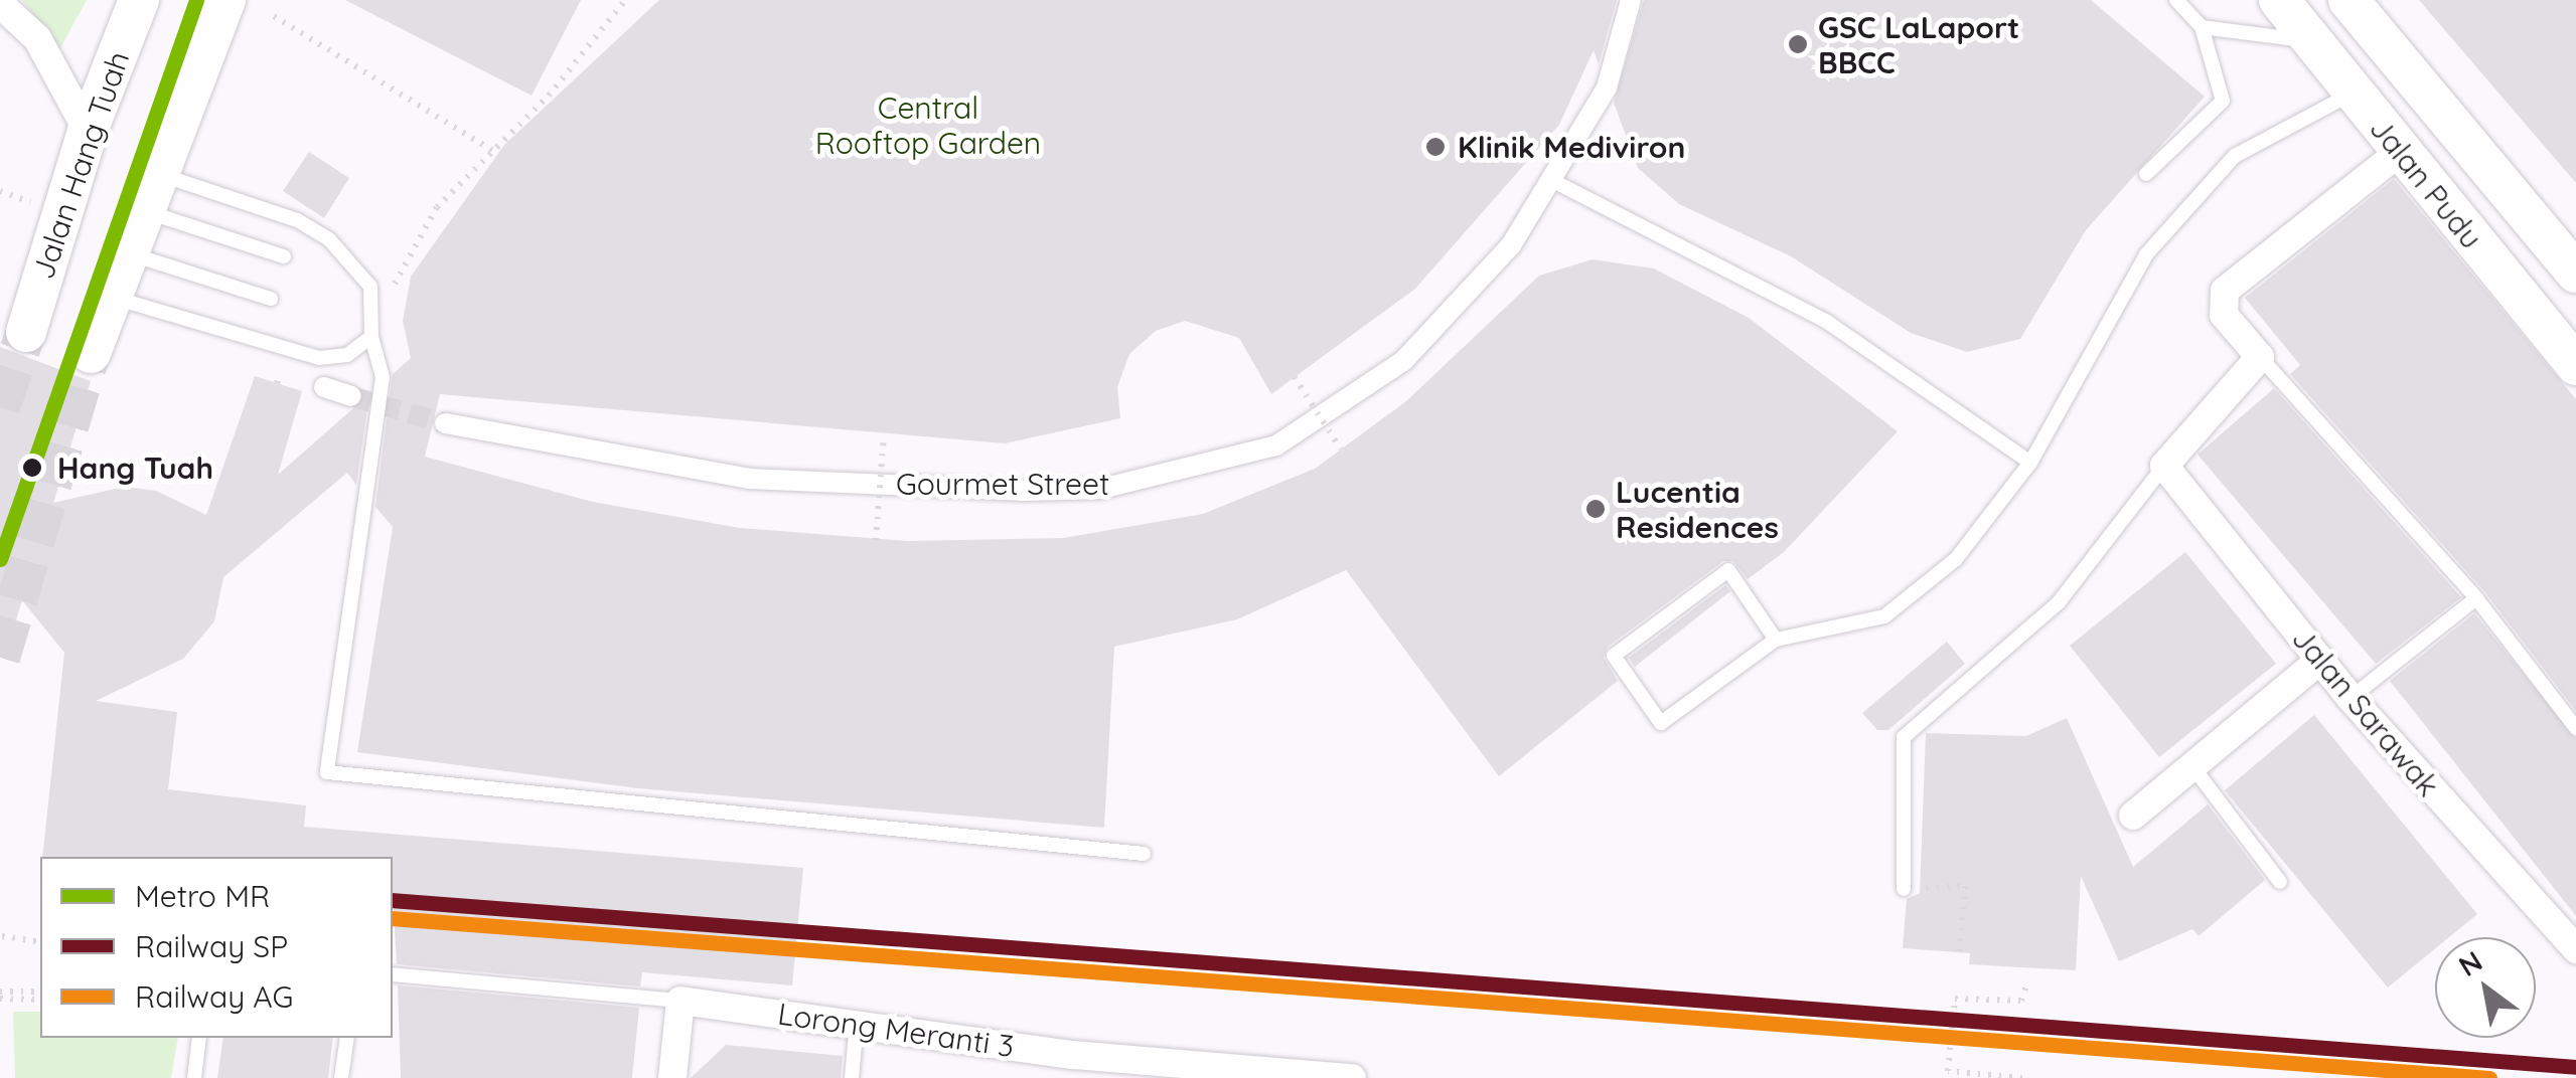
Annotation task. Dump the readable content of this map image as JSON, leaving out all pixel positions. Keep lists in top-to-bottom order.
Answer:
{
  "streets": {
    "main road": ["Jalan Hang Tuah", "Jalan Pudu"],
    "street": ["Gourmet Street", "Jalan Sarawak", "Lorong Meranti 3"]
  },
  "parks": ["Central Rooftop Garden"],
  "places": [
    "GSC LaLaport BBCC",
    "Klinik Mediviron",
    "Hang Tuah",
    "Lucentia Residences"
  ],
  "lines": ["metro line MR", "rail line SP", "rail line AG"],
  "legend": ["Metro MR", "Railway SP", "Railway AG"],
  "north": "top left"
}
